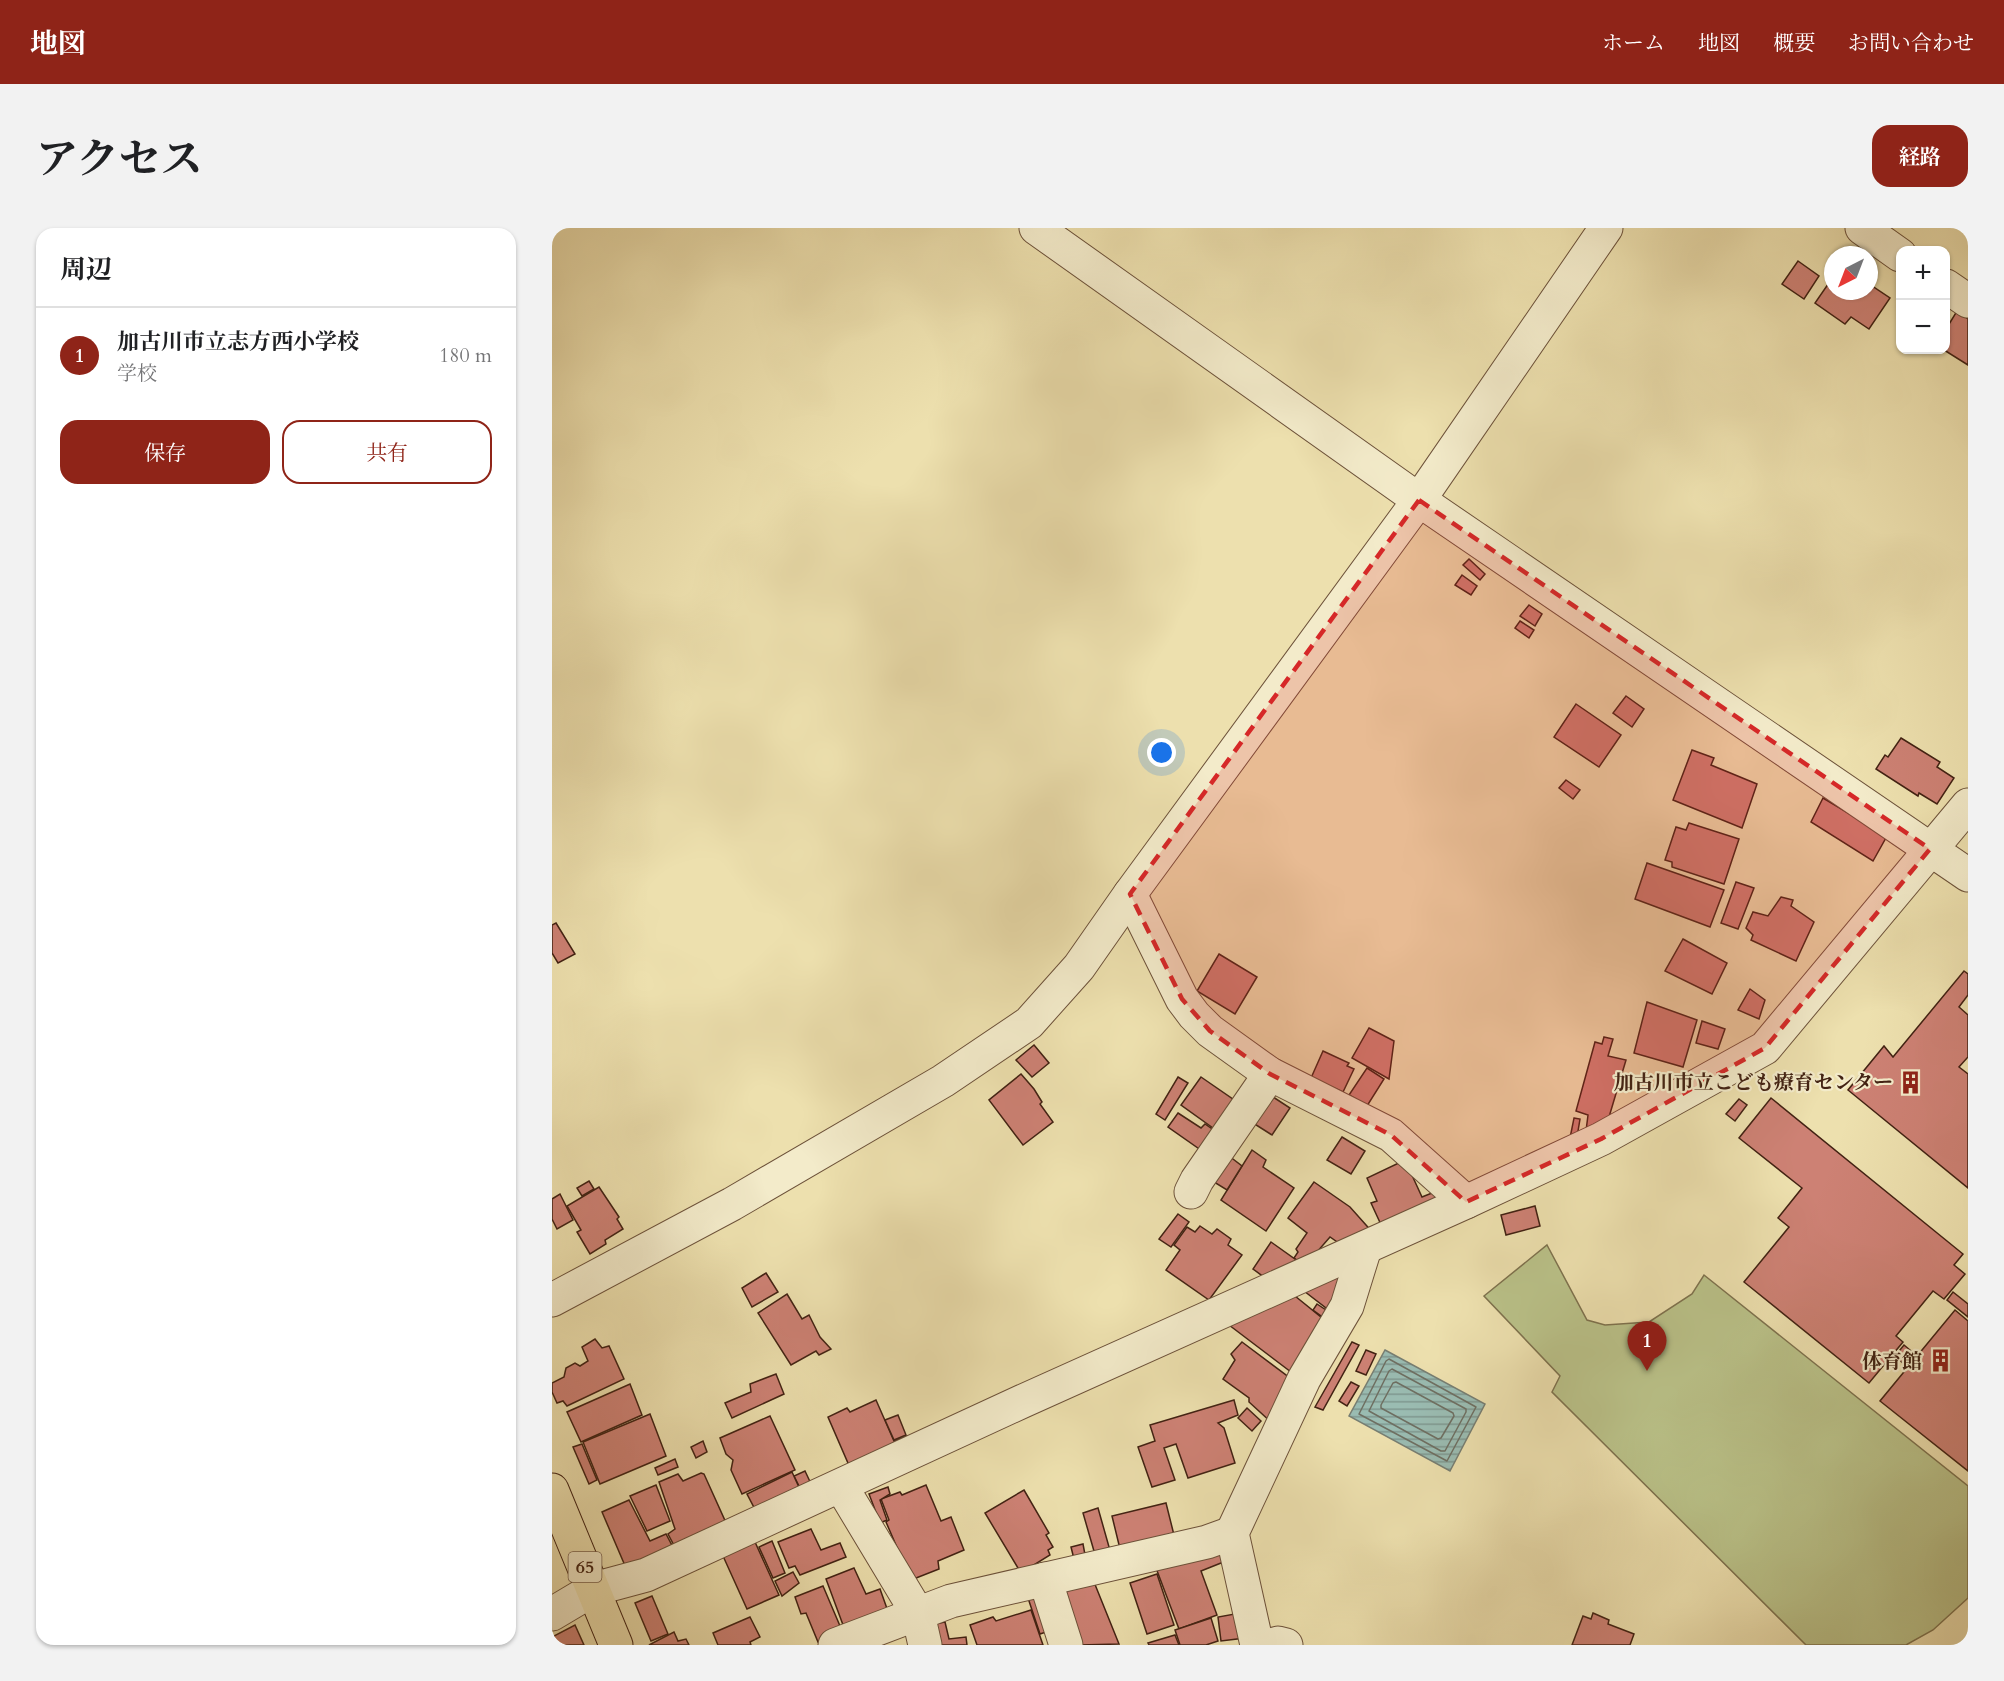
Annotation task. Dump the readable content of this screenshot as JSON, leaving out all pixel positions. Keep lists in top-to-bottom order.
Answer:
{
  "streets": {
    "main road": ["65"]
  },
  "places": {
    "building": ["加古川市立こども療育センター", "体育館"]
  },
  "north": "bottom left",
  "page": {
    "header": "地図",
    "nav": [
      "ホーム",
      "地図",
      "概要",
      "お問い合わせ"
    ],
    "title": "アクセス",
    "buttons": [
      "経路",
      ["保存", "共有"]
    ],
    "heading": "周辺",
    "map_buttons": ["+", "−"],
    "list": [
      {
        "mark": "1",
        "name": "加古川市立志方西小学校",
        "note": "学校",
        "value": "180 m"
      }
    ],
    "pins": "1"
  }
}
